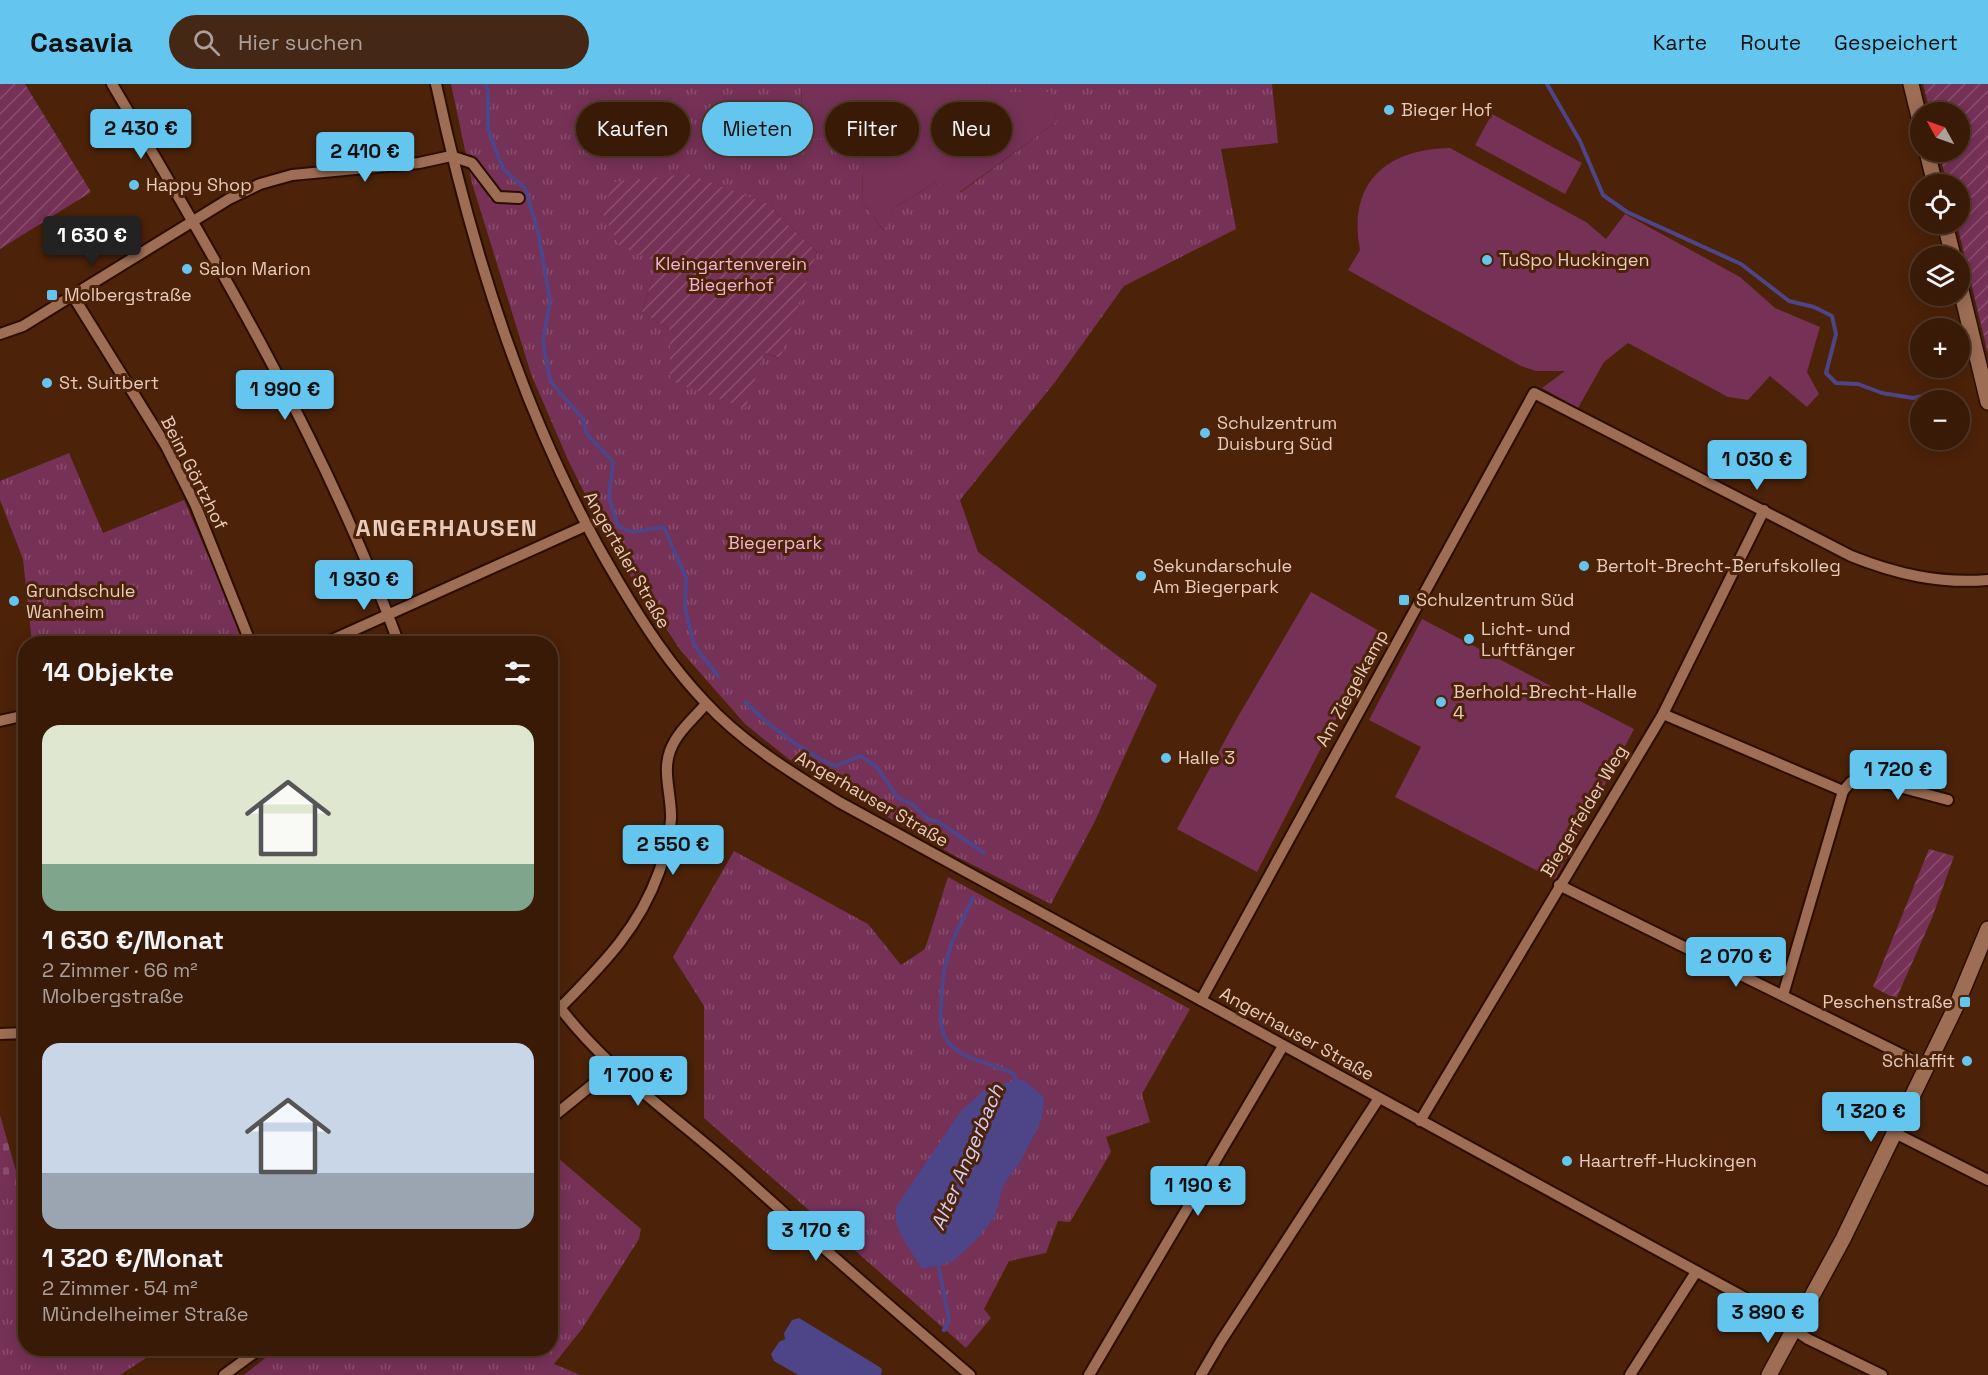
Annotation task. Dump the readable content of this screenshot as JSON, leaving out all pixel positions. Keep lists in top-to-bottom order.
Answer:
{
  "streets": {
    "street": [
      "Beim Görtzhof",
      "Angertaler Straße",
      "Am Ziegelkamp",
      "Angerhauser Straße",
      "Biegerfelder Weg"
    ]
  },
  "crossings": [
    ["Angertaler Straße", "Angerhauser Straße"],
    ["Am Ziegelkamp", "Angerhauser Straße"],
    ["Am Ziegelkamp", "Biegerfelder Weg"],
    ["Angerhauser Straße", "Biegerfelder Weg"]
  ],
  "districts": ["ANGERHAUSEN"],
  "water": ["Alter Angerbach"],
  "parks": ["Kleingartenverein Biegerhof", "Biegerpark"],
  "places": {
    "other": [
      "Bieger Hof",
      "Happy Shop",
      "TuSpo Huckingen",
      "Salon Marion",
      "St. Suitbert",
      "Schulzentrum Duisburg Süd",
      "Bertolt-Brecht-Berufskolleg",
      "Sekundarschule Am Biegerpark",
      "Grundschule Wanheim",
      "Licht- und Luftfänger",
      "Berhold-Brecht-Halle 4",
      "Halle 3",
      "Schlaffit",
      "Haartreff-Huckingen"
    ],
    "transit": ["Molbergstraße", "Schulzentrum Süd", "Peschenstraße"]
  },
  "north": "top left",
  "page": {
    "header": "Casavia",
    "search": "Hier suchen",
    "nav": ["Karte", "Route", "Gespeichert"],
    "map_buttons": ["+", "−"],
    "chip": [
      "Kaufen",
      "Mieten",
      "Filter",
      "Neu"
    ],
    "price": [
      "2 430 €",
      "2 410 €",
      "1 630 €",
      "1 990 €",
      "1 030 €",
      "1 930 €",
      "1 720 €",
      "2 550 €",
      "2 070 €",
      "1 700 €",
      "1 320 €",
      "1 190 €",
      "3 170 €",
      "3 890 €"
    ],
    "heading": "14 Objekte",
    "list": [
      {
        "name": "1 630 €/Monat",
        "note": "2 Zimmer · 66 m² · Molbergstraße"
      },
      {
        "name": "1 320 €/Monat",
        "note": "2 Zimmer · 54 m² · Mündelheimer Straße"
      }
    ]
  }
}
